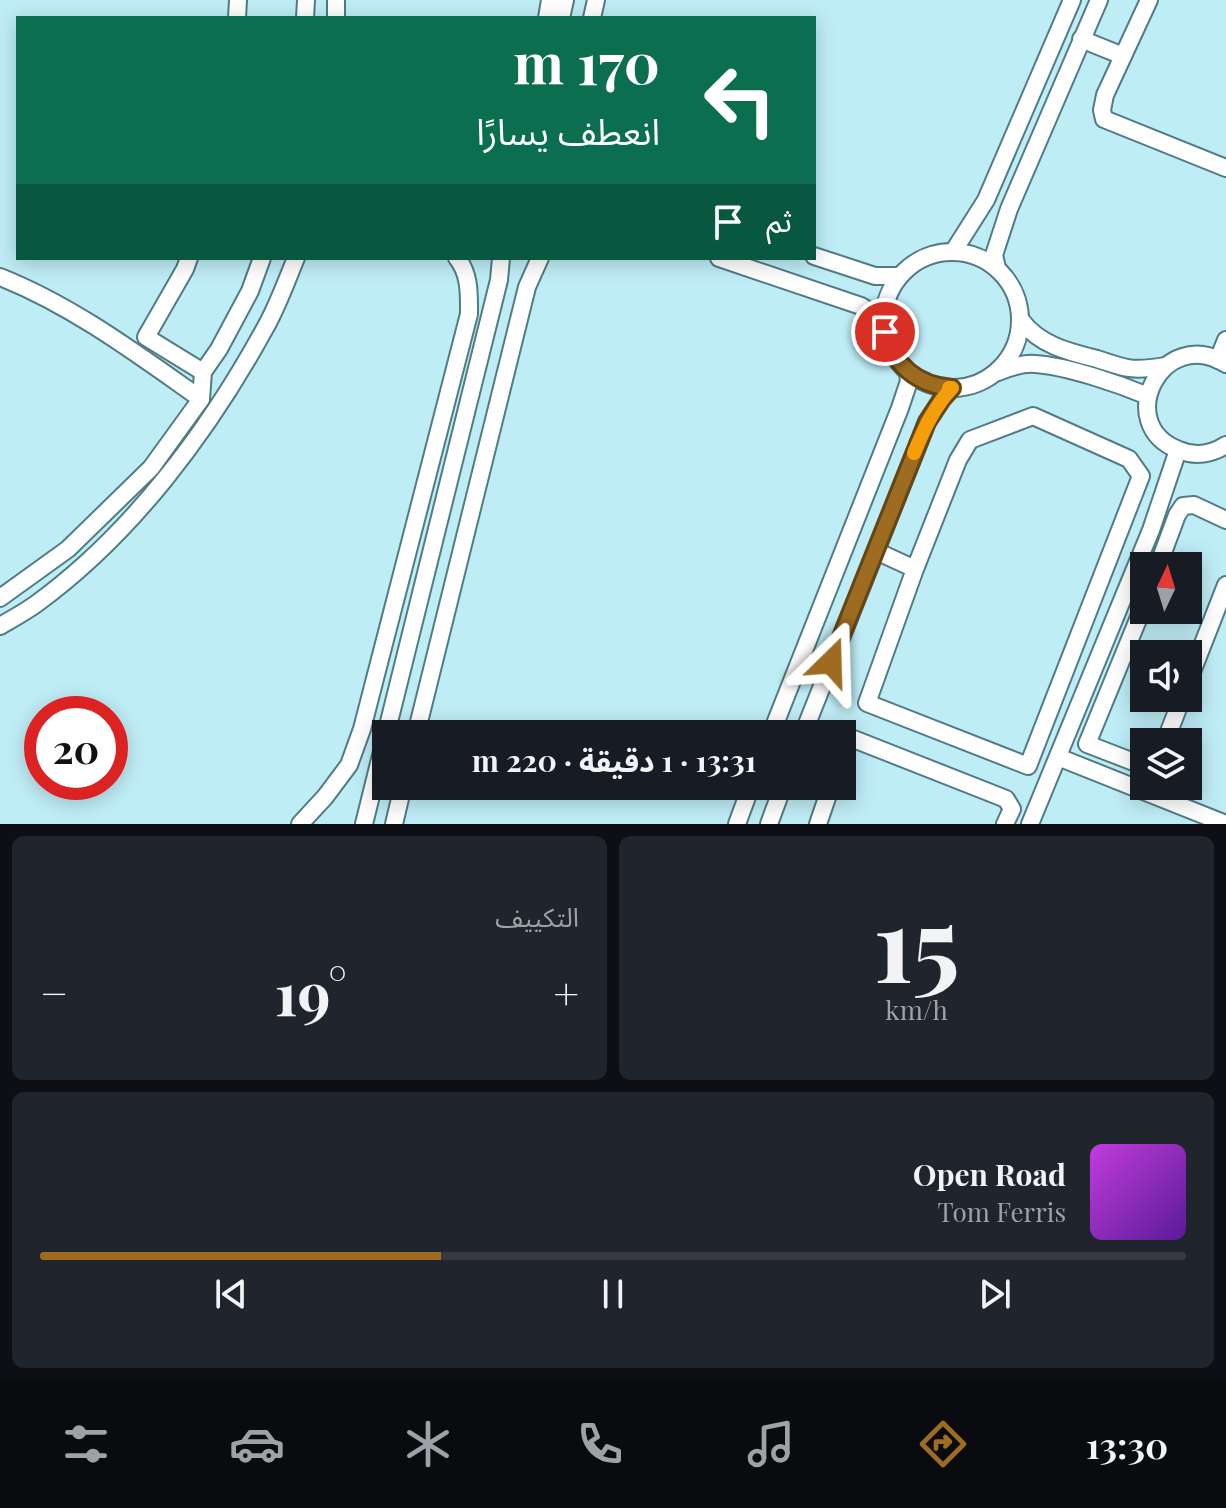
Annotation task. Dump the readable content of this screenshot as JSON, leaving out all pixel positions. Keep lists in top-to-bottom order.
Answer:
{
  "north": "top",
  "page": {
    "turn": ["170 m", "انعطف يسارًا"],
    "then": "ثم",
    "limit": "20",
    "trip": "13:31 · 1 دقيقة · 220 m",
    "tile": [
      ["15", "km/h"],
      "التكييف"
    ],
    "heat": ["−", "19°", "+"],
    "song": ["Open Road", "Tom Ferris"],
    "tabs": "13:30"
  }
}
